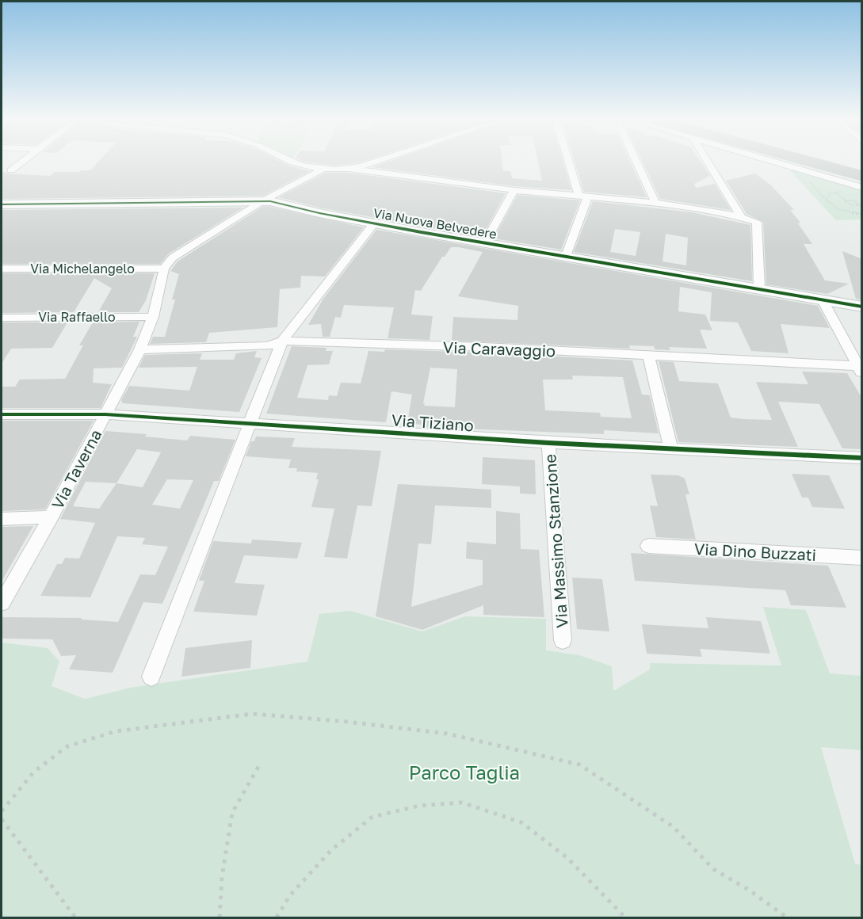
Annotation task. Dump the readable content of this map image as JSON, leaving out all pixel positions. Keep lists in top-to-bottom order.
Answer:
{
  "streets": {
    "street": [
      "Via Nuova Belvedere",
      "Via Michelangelo",
      "Via Raffaello",
      "Via Caravaggio",
      "Via Tiziano",
      "Via Taverna",
      "Via Massimo Stanzione",
      "Via Dino Buzzati"
    ]
  },
  "crossings": [
    ["Via Michelangelo", "Via Taverna"],
    ["Via Raffaello", "Via Taverna"],
    ["Via Caravaggio", "Via Taverna"],
    ["Via Tiziano", "Via Taverna"],
    ["Via Tiziano", "Via Massimo Stanzione"]
  ],
  "parks": ["Parco Taglia"]
}
